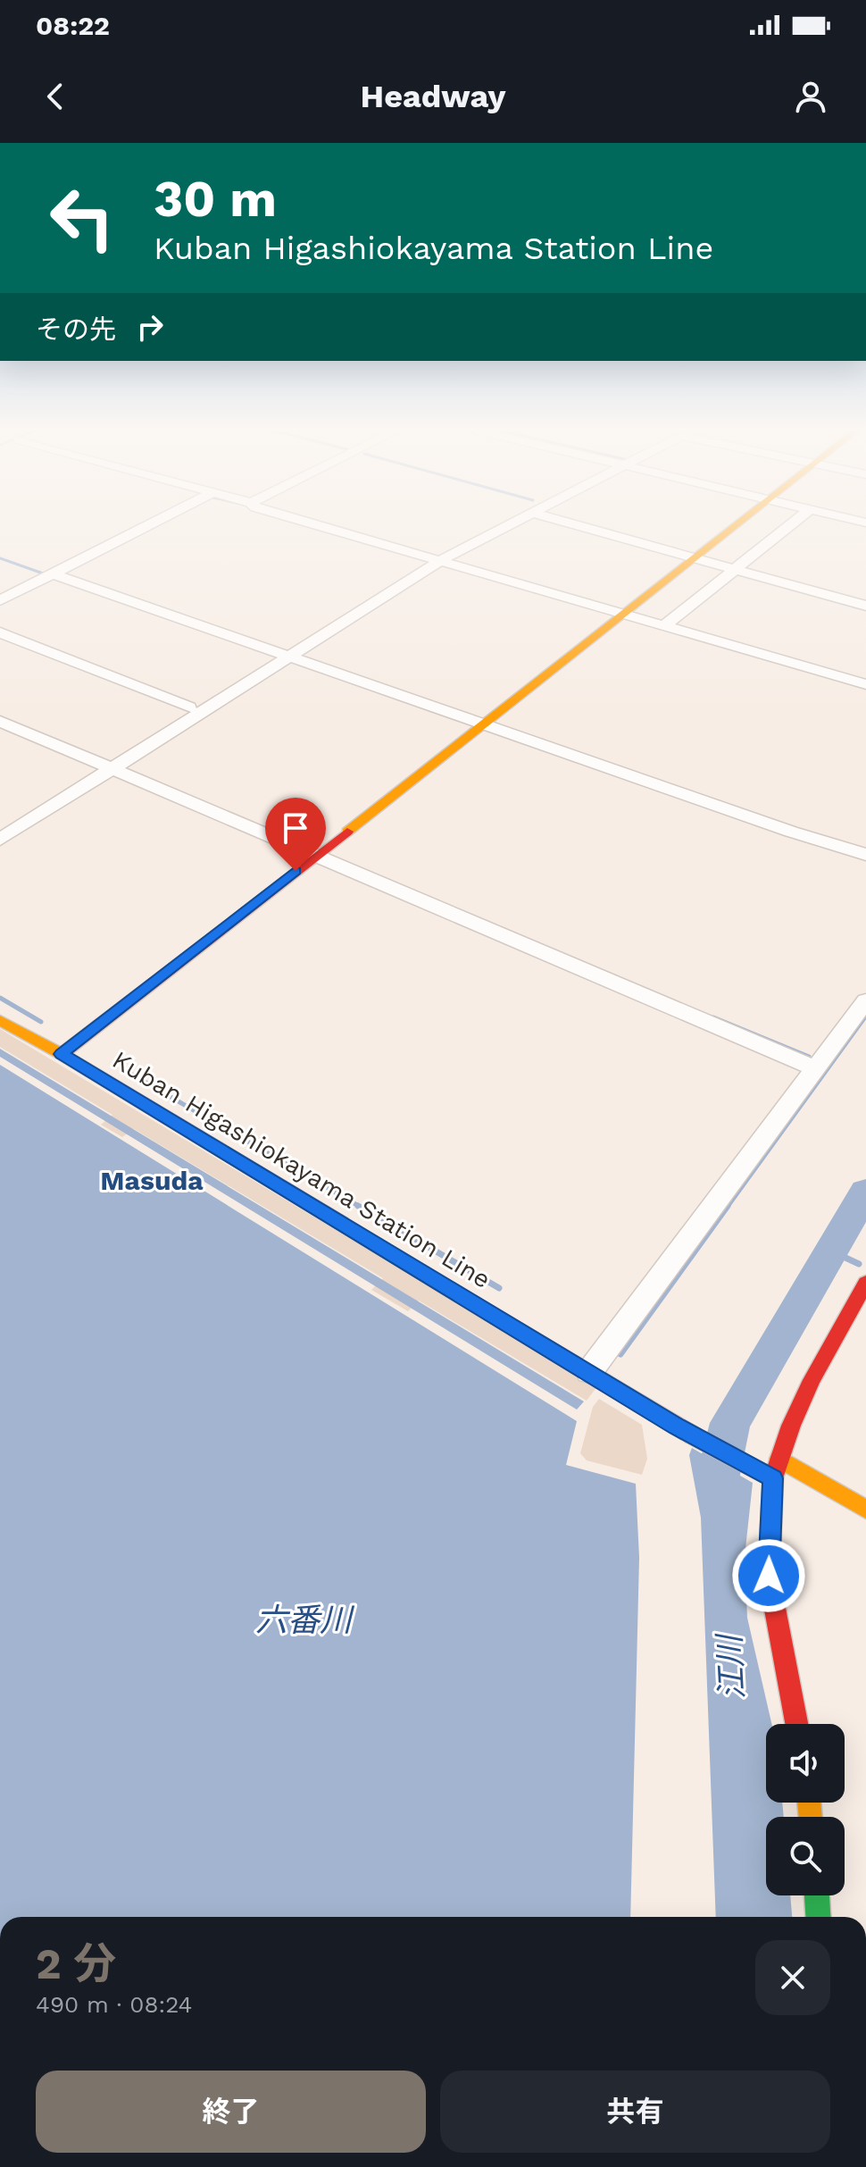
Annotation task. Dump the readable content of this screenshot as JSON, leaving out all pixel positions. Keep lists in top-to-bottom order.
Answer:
{
  "streets": {
    "main road": ["Kuban Higashiokayama Station Line"]
  },
  "districts": ["Masuda"],
  "water": ["六番川", "江川"],
  "page": {
    "status": "08:22",
    "header": "Headway",
    "turn": ["30 m", "Kuban Higashiokayama Station Line"],
    "then": "その先",
    "heading": ["2 分", "490 m · 08:24"],
    "buttons": ["終了", "共有"]
  }
}
